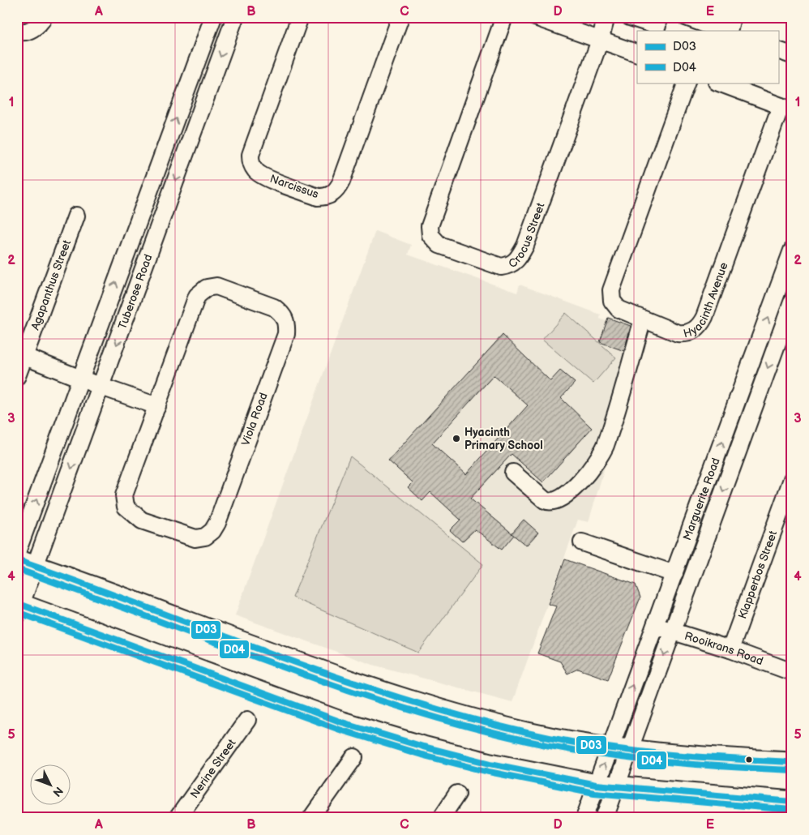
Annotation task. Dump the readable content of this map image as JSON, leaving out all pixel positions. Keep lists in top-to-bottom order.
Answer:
{
  "streets": {
    "street": [
      "Narcissus",
      "Crocus Street",
      "Agapanthus Street",
      "Tuberose Road",
      "Hyacinth Avenue",
      "Viola Road",
      "Marguerite Road",
      "Klapperbos Street",
      "Rooikrans Road",
      "Nerine Street"
    ]
  },
  "crossings": [
    ["Marguerite Road", "Rooikrans Road"],
    ["Klapperbos Street", "Rooikrans Road"]
  ],
  "places": ["Hyacinth Primary School"],
  "lines": ["transit line D03", "transit line D04"],
  "legend": ["D03", "D04"],
  "north": "bottom right",
  "grid": {
    "columns": [
      "A",
      "B",
      "C",
      "D",
      "E"
    ],
    "rows": [
      "1",
      "2",
      "3",
      "4",
      "5"
    ]
  }
}
